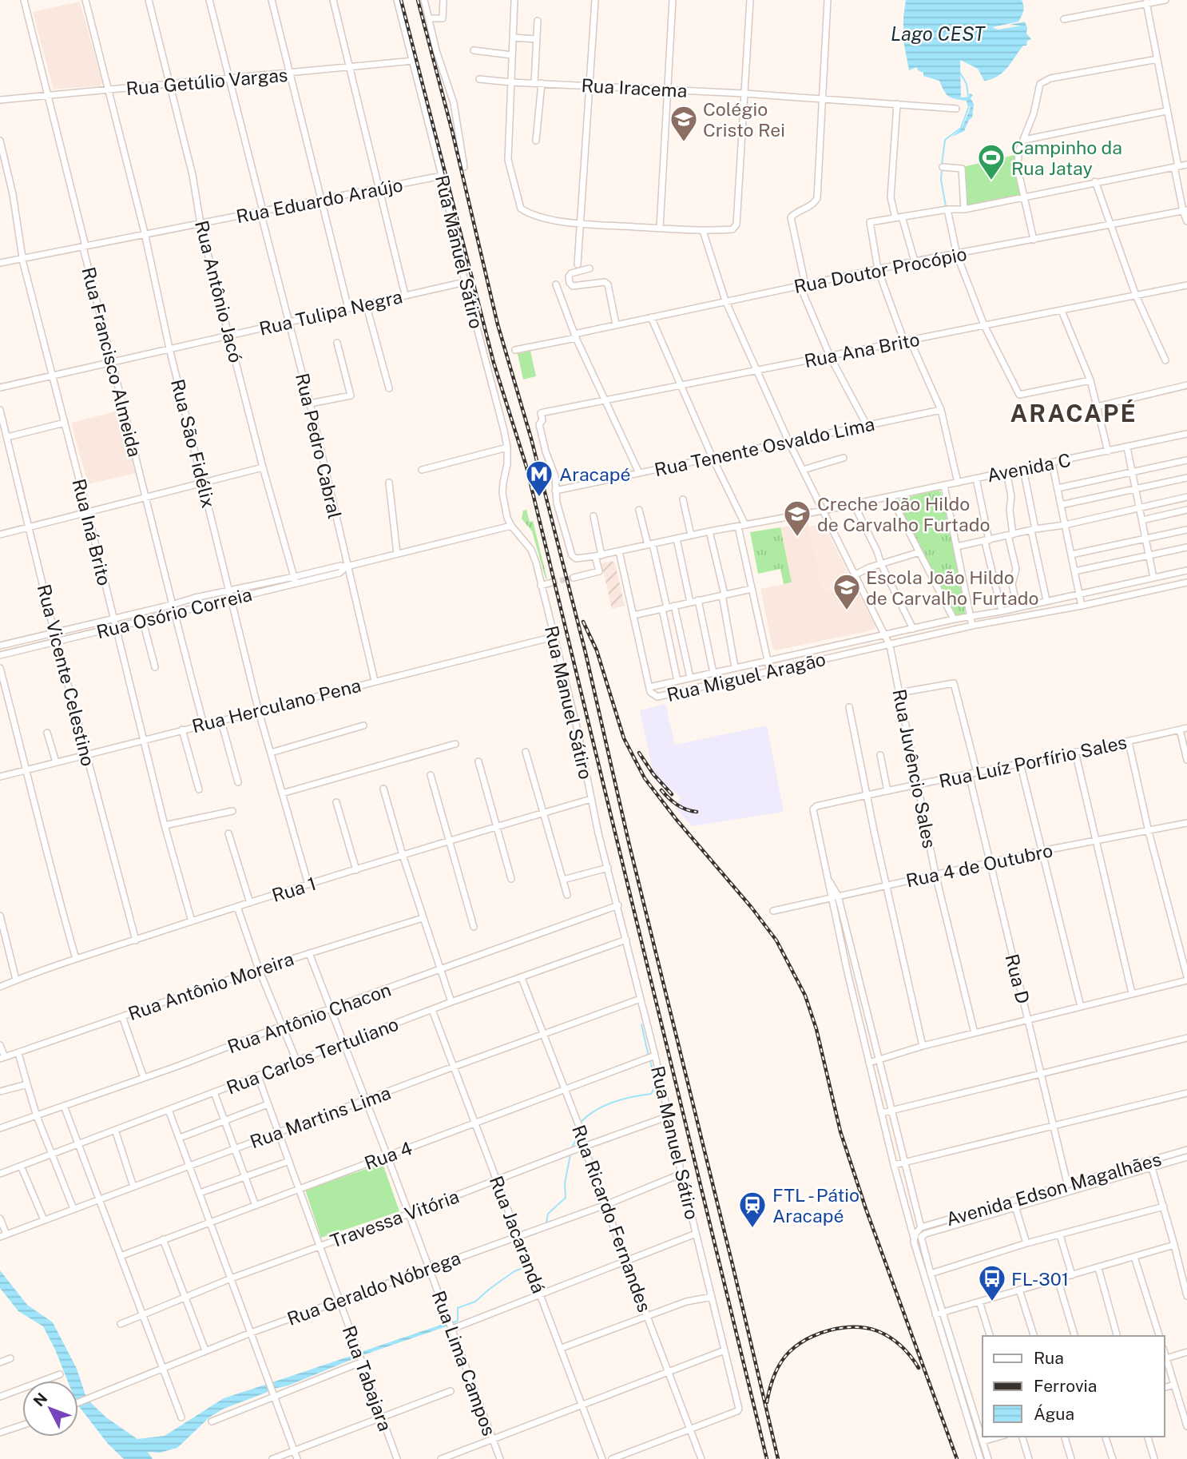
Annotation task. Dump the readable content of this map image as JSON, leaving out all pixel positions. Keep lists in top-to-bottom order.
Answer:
{
  "streets": {
    "street": [
      "Rua Getúlio Vargas",
      "Rua Iracema",
      "Rua Eduardo Araújo",
      "Rua Manuel Sátiro",
      "Rua Doutor Procópio",
      "Rua Antônio Jacó",
      "Rua Tulipa Negra",
      "Rua Ana Brito",
      "Rua Francisco Almeida",
      "Rua São Fidélix",
      "Rua Pedro Cabral",
      "Rua Tenente Osvaldo Lima",
      "Avenida C",
      "Rua Iná Brito",
      "Rua Osório Correia",
      "Rua Vicente Celestino",
      "Rua Miguel Aragão",
      "Rua Herculano Pena",
      "Rua Luíz Porfírio Sales",
      "Rua Juvêncio Sales",
      "Rua 4 de Outubro",
      "Rua 1",
      "Rua D",
      "Rua Antônio Moreira",
      "Rua Antônio Chacon",
      "Rua Carlos Tertuliano",
      "Rua Martins Lima",
      "Rua 4",
      "Avenida Edson Magalhães",
      "Travessa Vitória",
      "Rua Ricardo Fernandes",
      "Rua Jacarandá",
      "Rua Geraldo Nóbrega",
      "Rua Lima Campos",
      "Rua Tabajara"
    ]
  },
  "crossings": [
    ["Rua Getúlio Vargas", "Rua Manuel Sátiro"],
    ["Rua Getúlio Vargas", "Rua Antônio Jacó"],
    ["Rua Getúlio Vargas", "Rua Francisco Almeida"],
    ["Rua Getúlio Vargas", "Rua São Fidélix"],
    ["Rua Getúlio Vargas", "Rua Pedro Cabral"],
    ["Rua Eduardo Araújo", "Rua Manuel Sátiro"],
    ["Rua Eduardo Araújo", "Rua Antônio Jacó"],
    ["Rua Eduardo Araújo", "Rua Francisco Almeida"],
    ["Rua Eduardo Araújo", "Rua São Fidélix"],
    ["Rua Eduardo Araújo", "Rua Pedro Cabral"],
    ["Rua Eduardo Araújo", "Rua Iná Brito"],
    ["Rua Manuel Sátiro", "Rua Tulipa Negra"],
    ["Rua Manuel Sátiro", "Rua Osório Correia"],
    ["Rua Manuel Sátiro", "Rua Herculano Pena"],
    ["Rua Manuel Sátiro", "Rua 1"],
    ["Rua Manuel Sátiro", "Rua Antônio Chacon"],
    ["Rua Manuel Sátiro", "Rua Carlos Tertuliano"],
    ["Rua Manuel Sátiro", "Rua Martins Lima"],
    ["Rua Manuel Sátiro", "Rua 4"],
    ["Rua Manuel Sátiro", "Travessa Vitória"],
    ["Rua Manuel Sátiro", "Rua Ricardo Fernandes"],
    ["Rua Manuel Sátiro", "Rua Geraldo Nóbrega"],
    ["Rua Doutor Procópio", "Rua Juvêncio Sales"],
    ["Rua Antônio Jacó", "Rua Tulipa Negra"],
    ["Rua Antônio Jacó", "Rua Osório Correia"],
    ["Rua Tulipa Negra", "Rua Francisco Almeida"],
    ["Rua Tulipa Negra", "Rua São Fidélix"],
    ["Rua Tulipa Negra", "Rua Pedro Cabral"],
    ["Rua Tulipa Negra", "Rua Iná Brito"],
    ["Rua Ana Brito", "Rua Tenente Osvaldo Lima"],
    ["Rua Ana Brito", "Avenida C"],
    ["Rua Ana Brito", "Rua Juvêncio Sales"],
    ["Rua Francisco Almeida", "Rua Osório Correia"],
    ["Rua Francisco Almeida", "Rua Herculano Pena"],
    ["Rua São Fidélix", "Rua Osório Correia"],
    ["Rua São Fidélix", "Rua Herculano Pena"],
    ["Rua São Fidélix", "Rua 1"],
    ["Rua Pedro Cabral", "Rua Osório Correia"],
    ["Rua Pedro Cabral", "Rua Herculano Pena"],
    ["Rua Tenente Osvaldo Lima", "Avenida C"],
    ["Rua Tenente Osvaldo Lima", "Rua Juvêncio Sales"],
    ["Avenida C", "Rua Juvêncio Sales"],
    ["Rua Iná Brito", "Rua Osório Correia"],
    ["Rua Iná Brito", "Rua Herculano Pena"],
    ["Rua Iná Brito", "Rua 1"],
    ["Rua Osório Correia", "Rua Vicente Celestino"],
    ["Rua Vicente Celestino", "Rua Herculano Pena"],
    ["Rua Vicente Celestino", "Rua 1"],
    ["Rua Miguel Aragão", "Rua Juvêncio Sales"],
    ["Rua Luíz Porfírio Sales", "Rua Juvêncio Sales"],
    ["Rua Luíz Porfírio Sales", "Rua 4 de Outubro"],
    ["Rua Luíz Porfírio Sales", "Rua D"],
    ["Rua Juvêncio Sales", "Rua 4 de Outubro"],
    ["Rua 4 de Outubro", "Rua D"],
    ["Rua D", "Avenida Edson Magalhães"],
    ["Rua Antônio Moreira", "Rua Lima Campos"],
    ["Rua Antônio Chacon", "Rua Lima Campos"],
    ["Rua Carlos Tertuliano", "Rua Ricardo Fernandes"],
    ["Rua Carlos Tertuliano", "Rua Jacarandá"],
    ["Rua Carlos Tertuliano", "Rua Lima Campos"],
    ["Rua Carlos Tertuliano", "Rua Tabajara"],
    ["Rua Martins Lima", "Rua Ricardo Fernandes"],
    ["Rua Martins Lima", "Rua Jacarandá"],
    ["Rua Martins Lima", "Rua Lima Campos"],
    ["Rua Martins Lima", "Rua Tabajara"],
    ["Rua 4", "Rua Ricardo Fernandes"],
    ["Rua 4", "Rua Jacarandá"],
    ["Rua 4", "Rua Lima Campos"],
    ["Rua 4", "Rua Tabajara"],
    ["Travessa Vitória", "Rua Ricardo Fernandes"],
    ["Travessa Vitória", "Rua Jacarandá"],
    ["Travessa Vitória", "Rua Lima Campos"],
    ["Travessa Vitória", "Rua Tabajara"],
    ["Rua Ricardo Fernandes", "Rua Geraldo Nóbrega"],
    ["Rua Jacarandá", "Rua Geraldo Nóbrega"],
    ["Rua Geraldo Nóbrega", "Rua Lima Campos"],
    ["Rua Geraldo Nóbrega", "Rua Tabajara"]
  ],
  "districts": ["ARACAPÉ"],
  "water": ["Lago CEST"],
  "places": {
    "school or university": ["Colégio Cristo Rei", "Creche João Hildo de Carvalho Furtado", "Escola João Hildo de Carvalho Furtado"],
    "sports": ["Campinho da Rua Jatay"],
    "metro station": ["Aracapé"],
    "station": ["FTL - Pátio Aracapé"],
    "bus stop": ["FL-301"]
  },
  "legend": ["Rua", "Ferrovia", "Água"],
  "north": "top left"
}
